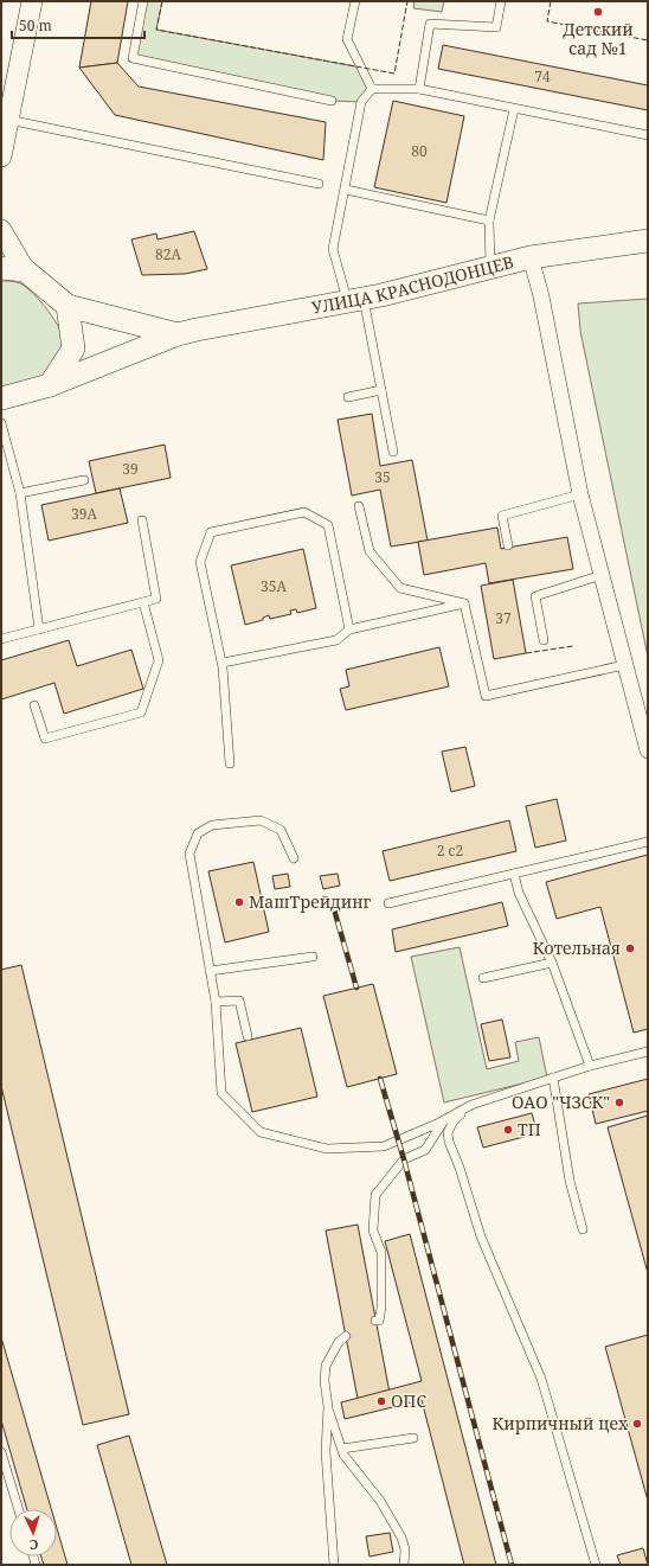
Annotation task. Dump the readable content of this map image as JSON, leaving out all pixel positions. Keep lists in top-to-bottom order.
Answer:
{
  "streets": {
    "main road": ["УЛИЦА КРАСНОДОНЦЕВ"]
  },
  "places": [
    "Детский сад №1",
    "МашТрейдинг",
    "Котельная",
    "ОАО \"ЧЗСК\"",
    "ТП",
    "ОПС",
    "Кирпичный цех"
  ],
  "house_numbers": [
    "74",
    "80",
    "82А",
    "39",
    "35",
    "39А",
    "35А",
    "37",
    "2 с2"
  ],
  "scale_bar": "50 m",
  "north": "bottom"
}
